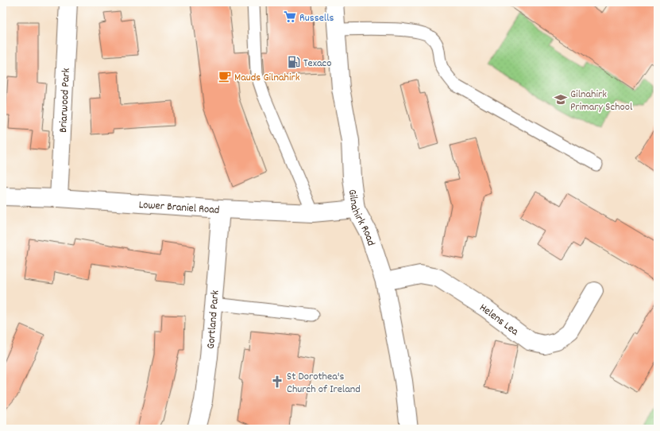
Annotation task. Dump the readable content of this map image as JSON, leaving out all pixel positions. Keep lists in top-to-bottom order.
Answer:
{
  "streets": {
    "street": [
      "Briarwood Park",
      "Lower Braniel Road",
      "Gilnahirk Road",
      "Helens Lea",
      "Gortland Park"
    ]
  },
  "crossings": [
    ["Briarwood Park", "Lower Braniel Road"],
    ["Lower Braniel Road", "Gilnahirk Road"],
    ["Lower Braniel Road", "Gortland Park"],
    ["Gilnahirk Road", "Helens Lea"]
  ],
  "places": {
    "supermarket": ["Russells"],
    "fuel station": ["Texaco"],
    "cafe": ["Mauds Gilnahirk"],
    "school or university": ["Gilnahirk Primary School"],
    "church": ["St Dorothea's Church of Ireland"]
  }
}
